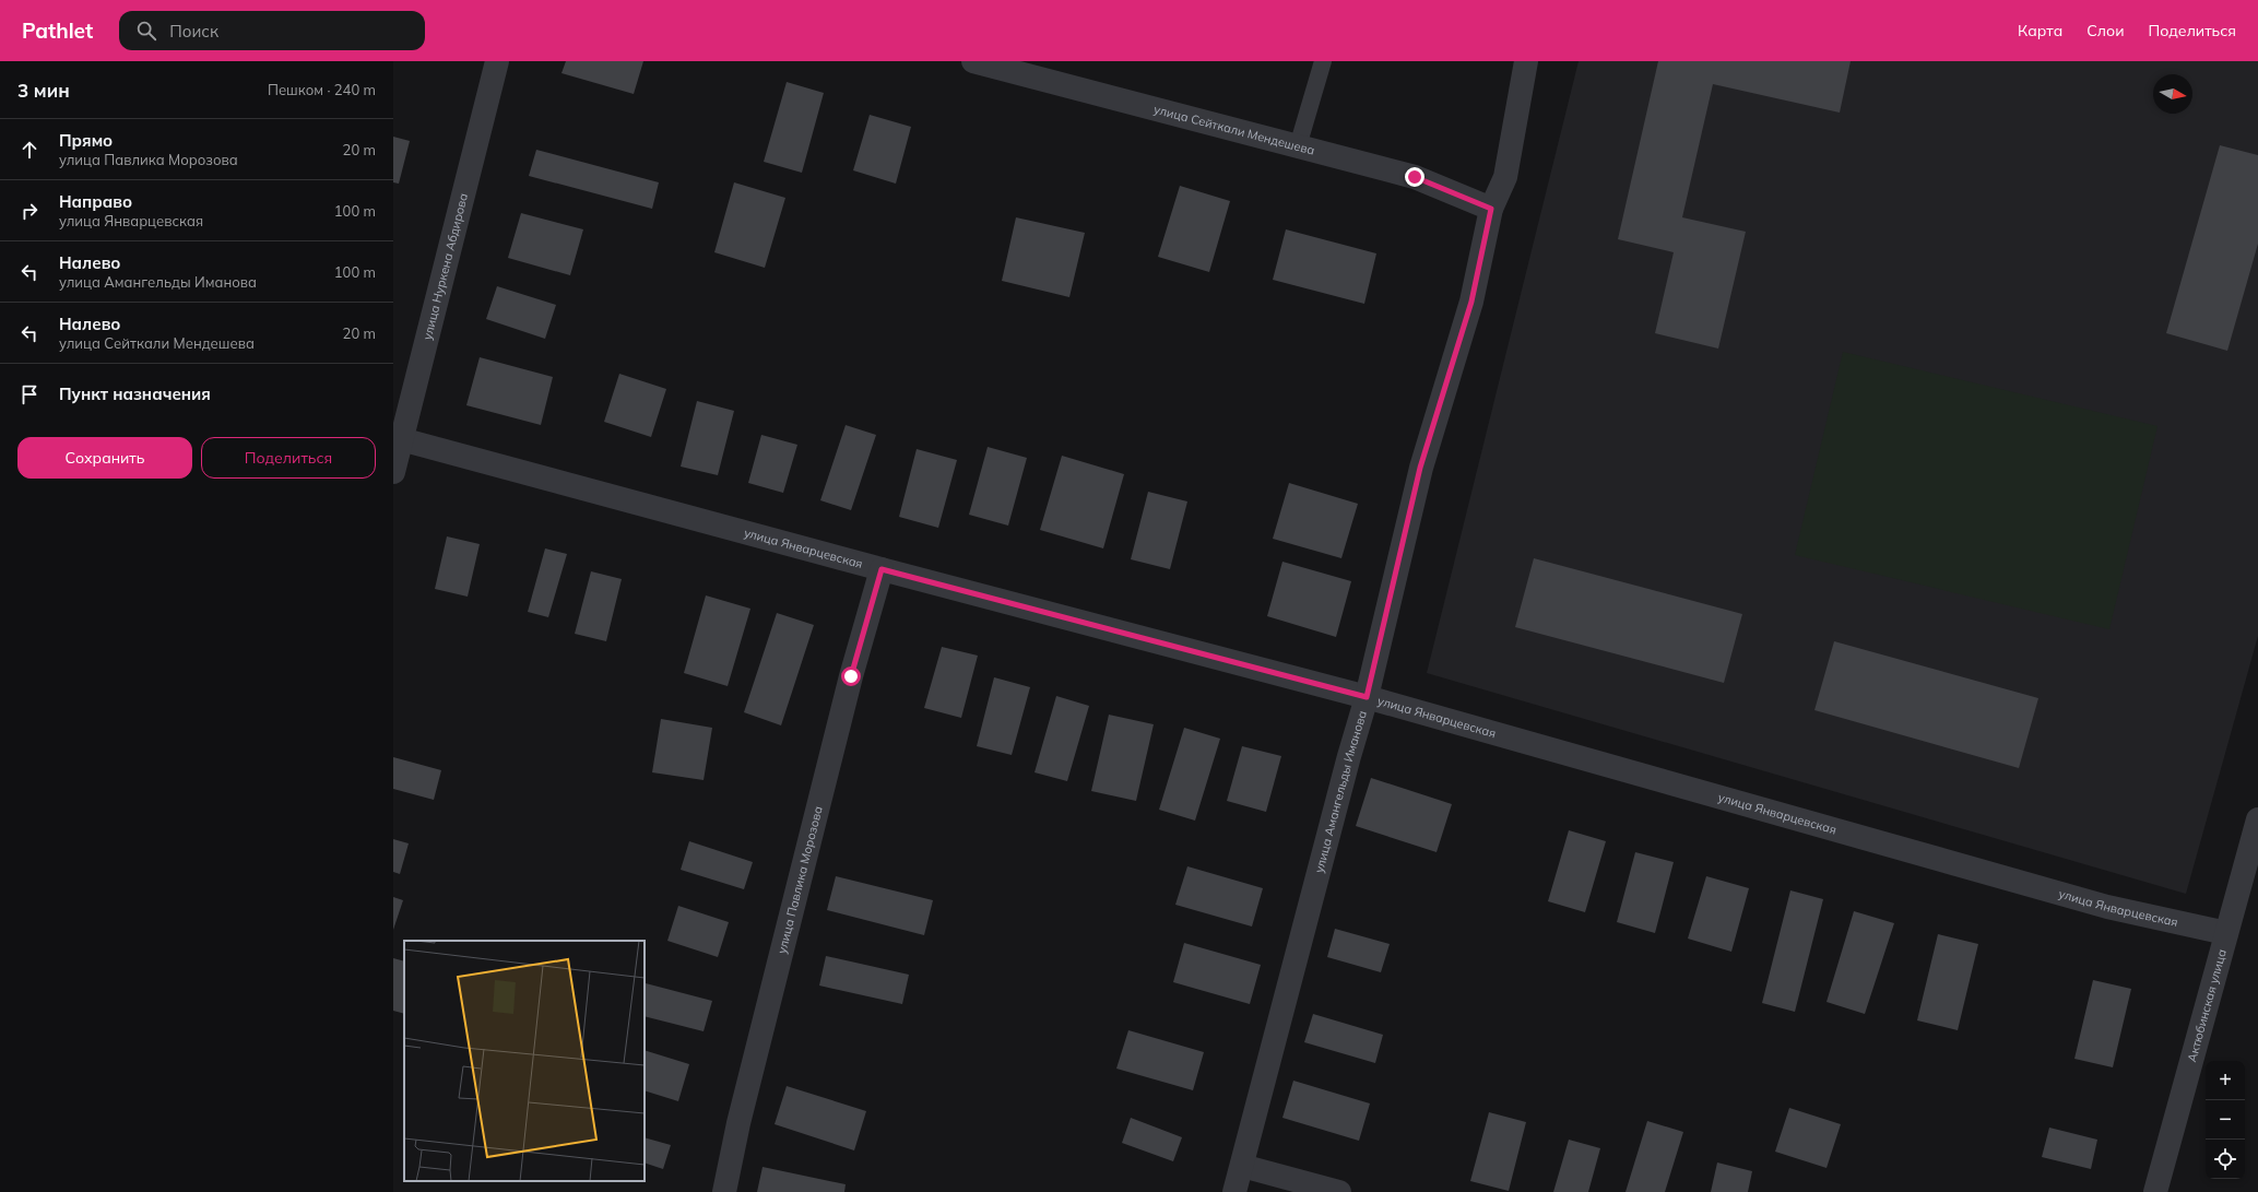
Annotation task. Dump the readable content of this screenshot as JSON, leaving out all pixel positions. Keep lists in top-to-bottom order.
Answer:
{
  "streets": {
    "street": [
      "улица Сейткали Мендешева",
      "улица Нуркена Абдирова",
      "улица Январцевская",
      "улица Амангельды Иманова",
      "улица Павлика Морозова",
      "Актюбинская улица"
    ]
  },
  "crossings": [
    ["улица Сейткали Мендешева", "улица Амангельды Иманова"],
    ["улица Нуркена Абдирова", "улица Январцевская"],
    ["улица Январцевская", "улица Амангельды Иманова"],
    ["улица Январцевская", "улица Павлика Морозова"],
    ["улица Январцевская", "Актюбинская улица"]
  ],
  "north": "right",
  "page": {
    "header": "Pathlet",
    "search": "Поиск",
    "nav": ["Карта", "Слои", "Поделиться"],
    "heading": ["3 мин", "Пешком · 240 m"],
    "list": [
      ["Прямо", "улица Павлика Морозова", "20 m"],
      ["Направо", "улица Январцевская", "100 m"],
      ["Налево", "улица Амангельды Иманова", "100 m"],
      ["Налево", "улица Сейткали Мендешева", "20 m"],
      "Пункт назначения"
    ],
    "buttons": ["Сохранить", "Поделиться"],
    "map_buttons": ["+", "−"]
  }
}
